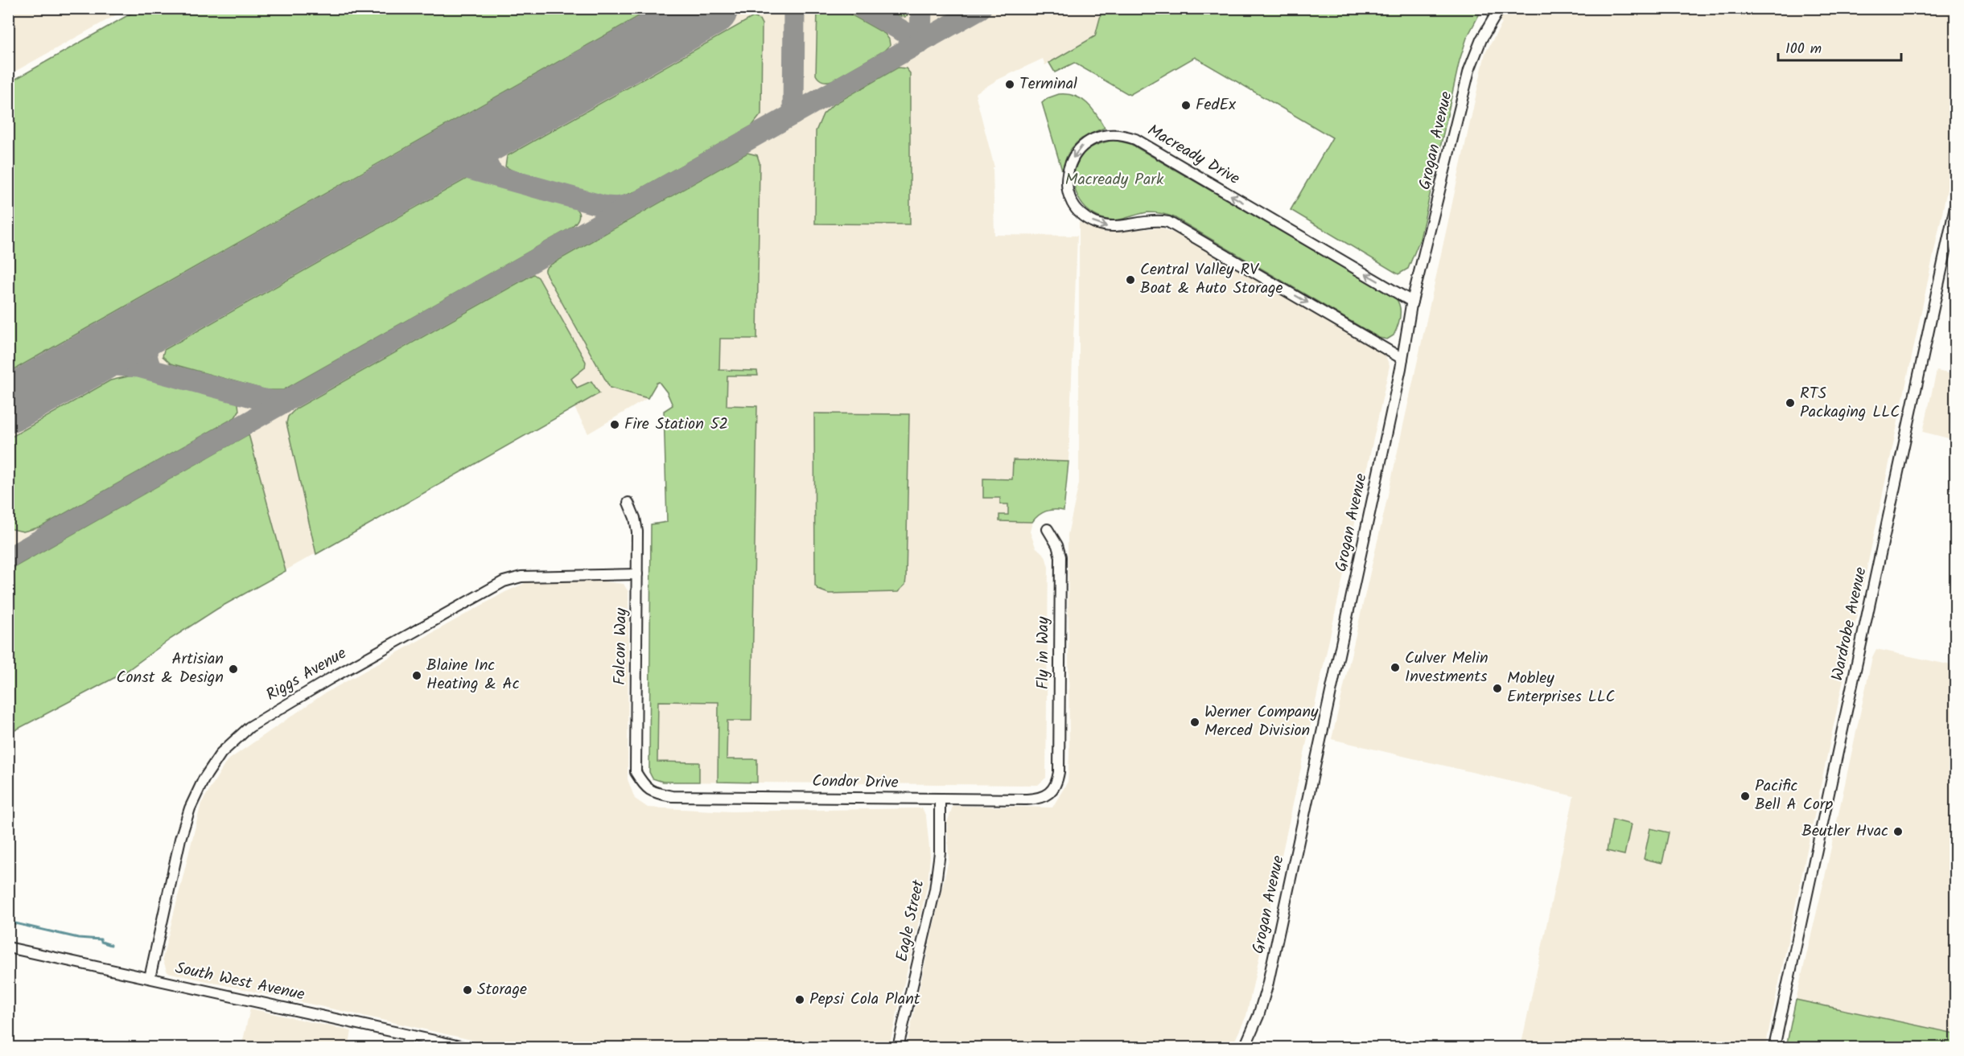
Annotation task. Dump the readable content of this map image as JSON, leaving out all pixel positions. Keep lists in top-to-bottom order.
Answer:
{
  "streets": {
    "street": [
      "Grogan Avenue",
      "Macready Drive",
      "Wardrobe Avenue",
      "Falcon Way",
      "Fly in Way",
      "Riggs Avenue",
      "Condor Drive",
      "Eagle Street",
      "South West Avenue"
    ]
  },
  "crossings": [
    ["Grogan Avenue", "Macready Drive"],
    ["Falcon Way", "Riggs Avenue"],
    ["Falcon Way", "Condor Drive"],
    ["Fly in Way", "Condor Drive"],
    ["Riggs Avenue", "South West Avenue"],
    ["Condor Drive", "Eagle Street"]
  ],
  "parks": ["Macready Park"],
  "places": [
    "Terminal",
    "FedEx",
    "Central Valley RV Boat & Auto Storage",
    "RTS Packaging LLC",
    "Fire Station 52",
    "Culver Melin Investments",
    "Artisian Const & Design",
    "Blaine Inc Heating & Ac",
    "Mobley Enterprises LLC",
    "Werner Company Merced Division",
    "Pacific Bell A Corp",
    "Beutler Hvac",
    "Storage",
    "Pepsi Cola Plant"
  ],
  "scale_bar": "100 m"
}
